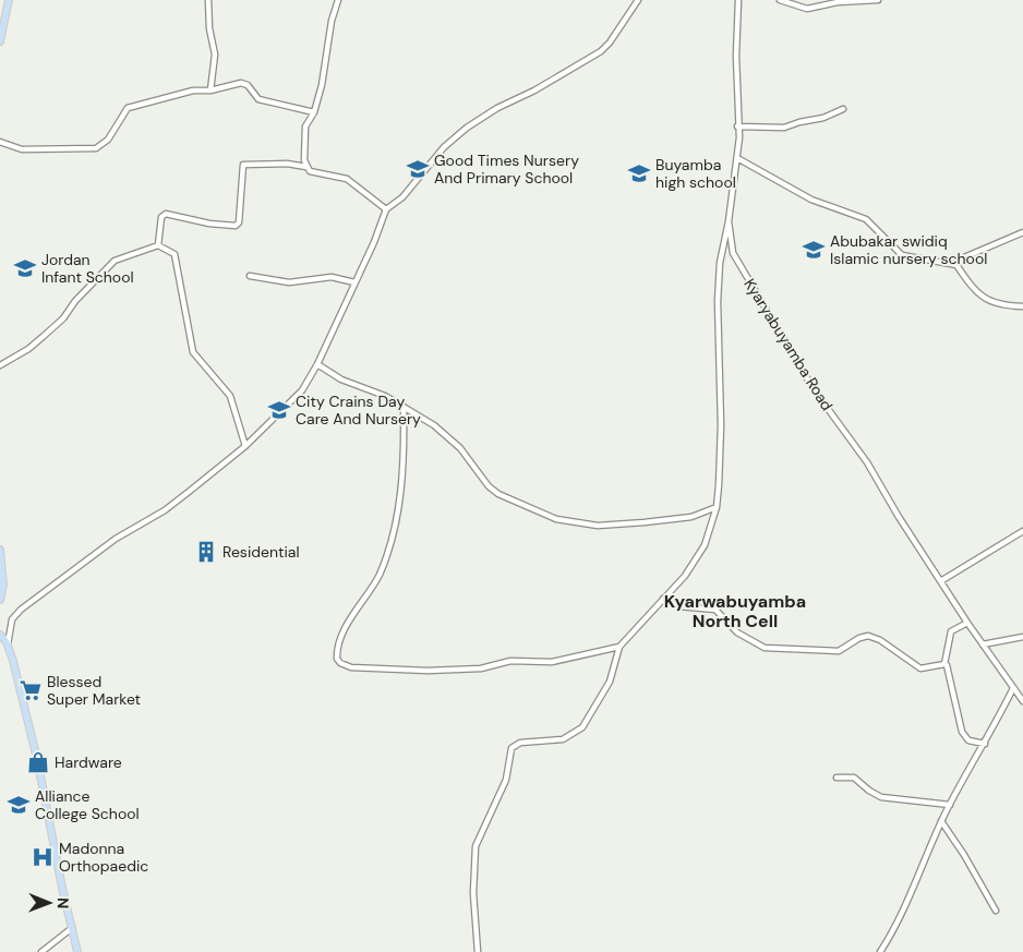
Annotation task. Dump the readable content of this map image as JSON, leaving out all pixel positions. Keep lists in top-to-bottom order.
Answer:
{
  "streets": {
    "street": ["Kyaryabuyamba Road"]
  },
  "districts": ["Kyarwabuyamba North Cell"],
  "places": {
    "school or university": [
      "Good Times Nursery And Primary School",
      "Buyamba high school",
      "Abubakar swidiq Islamic nursery school",
      "Jordan Infant School",
      "City Crains Day Care And Nursery",
      "Alliance College School"
    ],
    "building": ["Residential"],
    "supermarket": ["Blessed Super Market"],
    "shop": ["Hardware"],
    "hospital": ["Madonna Orthopaedic"]
  },
  "north": "right"
}
